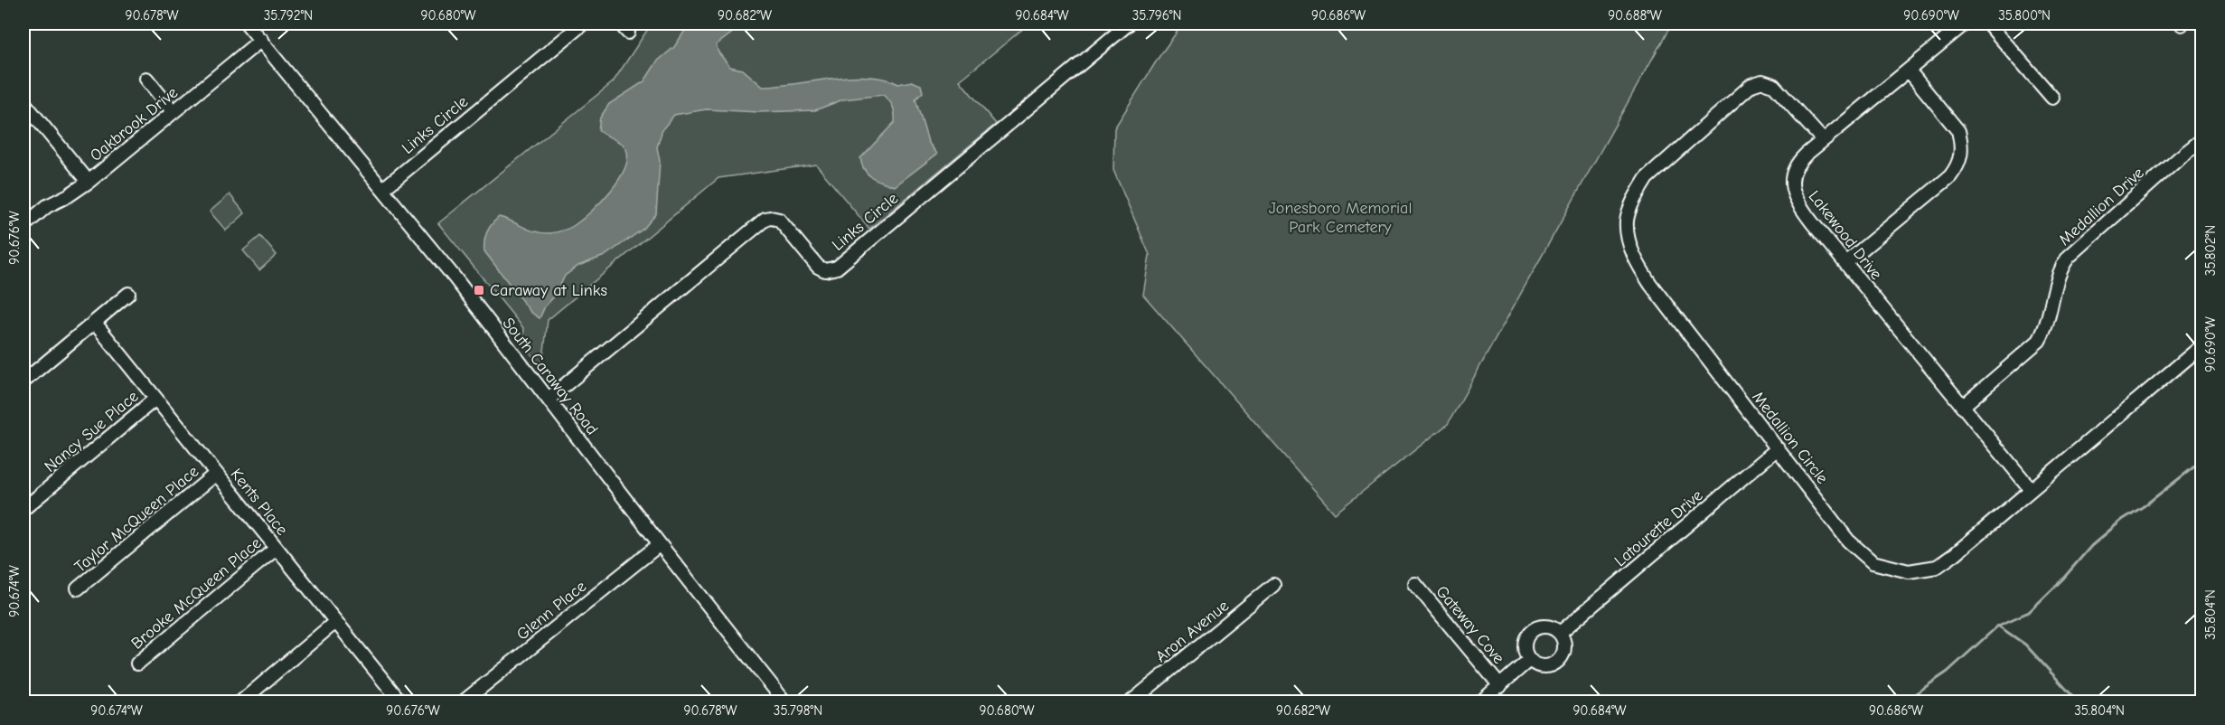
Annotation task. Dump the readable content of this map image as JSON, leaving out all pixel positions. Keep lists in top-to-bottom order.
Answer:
{
  "streets": {
    "street": [
      "Oakbrook Drive",
      "Links Circle",
      "Medallion Drive",
      "Lakewood Drive",
      "South Caraway Road",
      "Nancy Sue Place",
      "Medallion Circle",
      "Kents Place",
      "Taylor McQueen Place",
      "Latourette Drive",
      "Brooke McQueen Place",
      "Glenn Place",
      "Gateway Cove",
      "Aron Avenue"
    ]
  },
  "crossings": [
    ["Oakbrook Drive", "South Caraway Road"],
    ["Links Circle", "South Caraway Road"],
    ["Medallion Drive", "Lakewood Drive"],
    ["Lakewood Drive", "Medallion Circle"],
    ["South Caraway Road", "Glenn Place"],
    ["Nancy Sue Place", "Kents Place"],
    ["Medallion Circle", "Latourette Drive"],
    ["Kents Place", "Taylor McQueen Place"],
    ["Kents Place", "Brooke McQueen Place"]
  ],
  "parks": ["Jonesboro Memorial Park Cemetery"],
  "places": {
    "transit": ["Caraway at Links"]
  },
  "coordinates": [
    "90.678°W",
    "35.792°N",
    "90.680°W",
    "90.682°W",
    "90.684°W",
    "35.796°N",
    "90.686°W",
    "90.688°W",
    "90.690°W",
    "35.800°N",
    "90.676°W",
    "35.802°N",
    "90.674°W",
    "35.804°N",
    "35.798°N"
  ]
}
